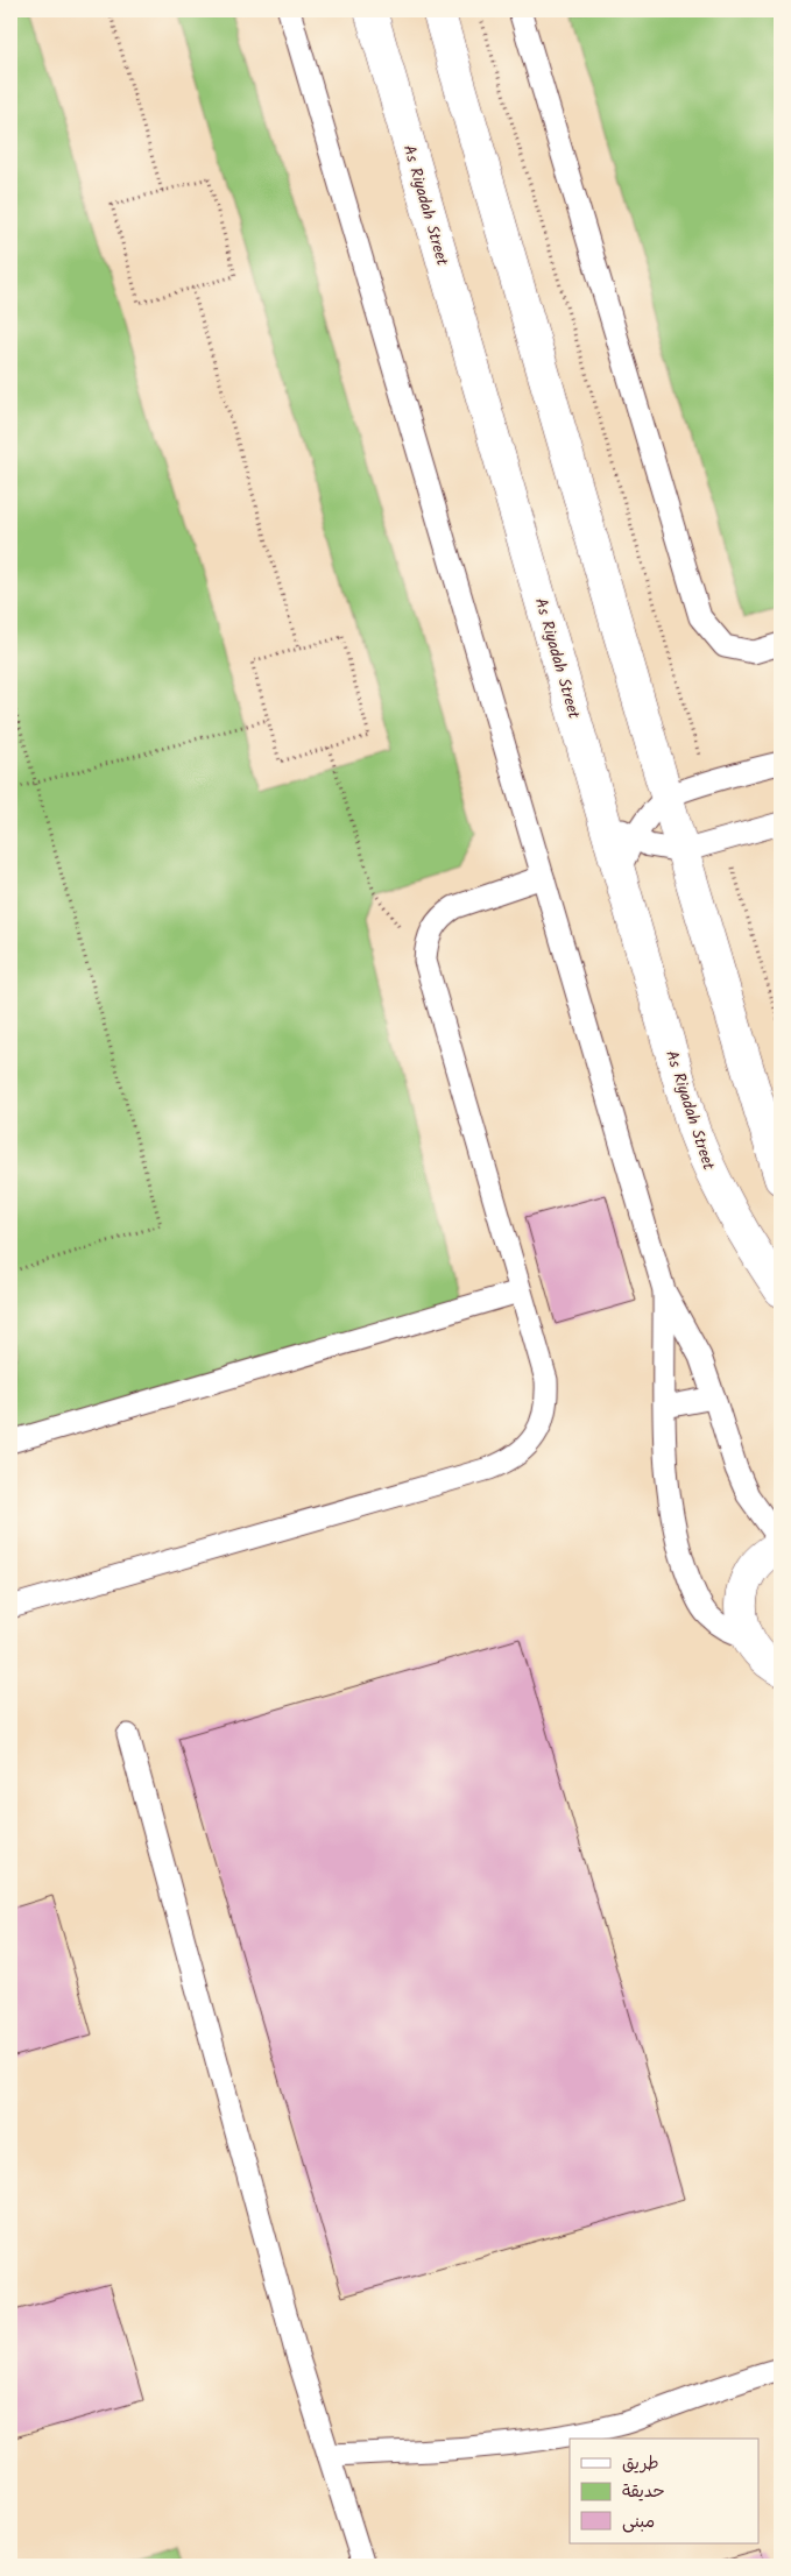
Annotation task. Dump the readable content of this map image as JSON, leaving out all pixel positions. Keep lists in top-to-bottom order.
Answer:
{
  "streets": {
    "street": ["As Riyadah Street"]
  },
  "legend": ["طريق", "حديقة", "مبنى"]
}
